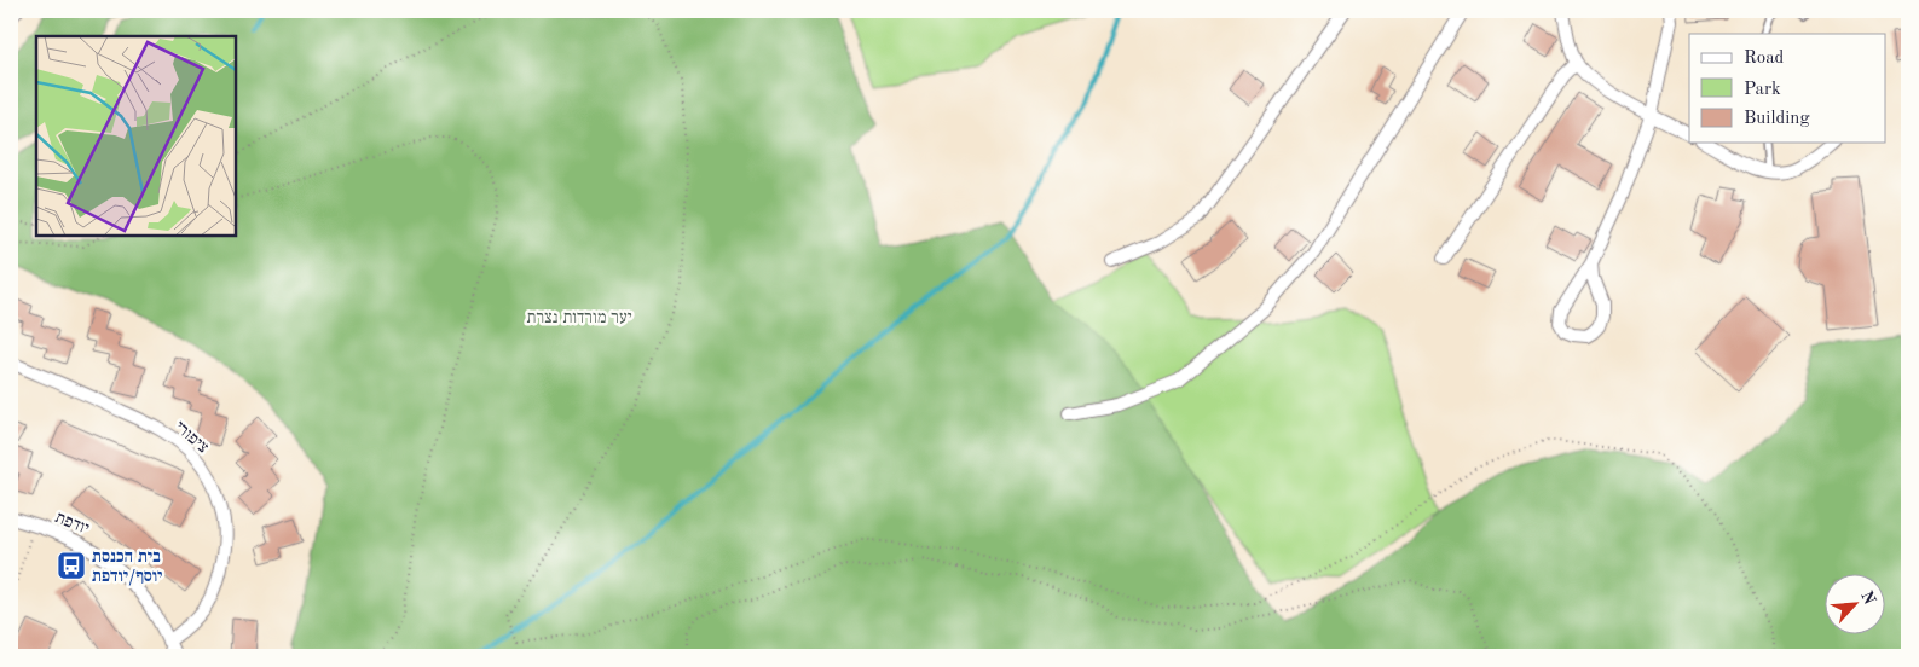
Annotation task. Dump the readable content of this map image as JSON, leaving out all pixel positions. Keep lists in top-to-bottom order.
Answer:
{
  "streets": {
    "street": ["ציפורי", "יודפת"]
  },
  "crossings": [
    ["ציפורי", "יודפת"]
  ],
  "parks": ["יער מורדות נצרת"],
  "places": {
    "bus stop": ["בית הכנסת יוסף/יודפת"]
  },
  "legend": ["Road", "Park", "Building"],
  "north": "top right"
}
